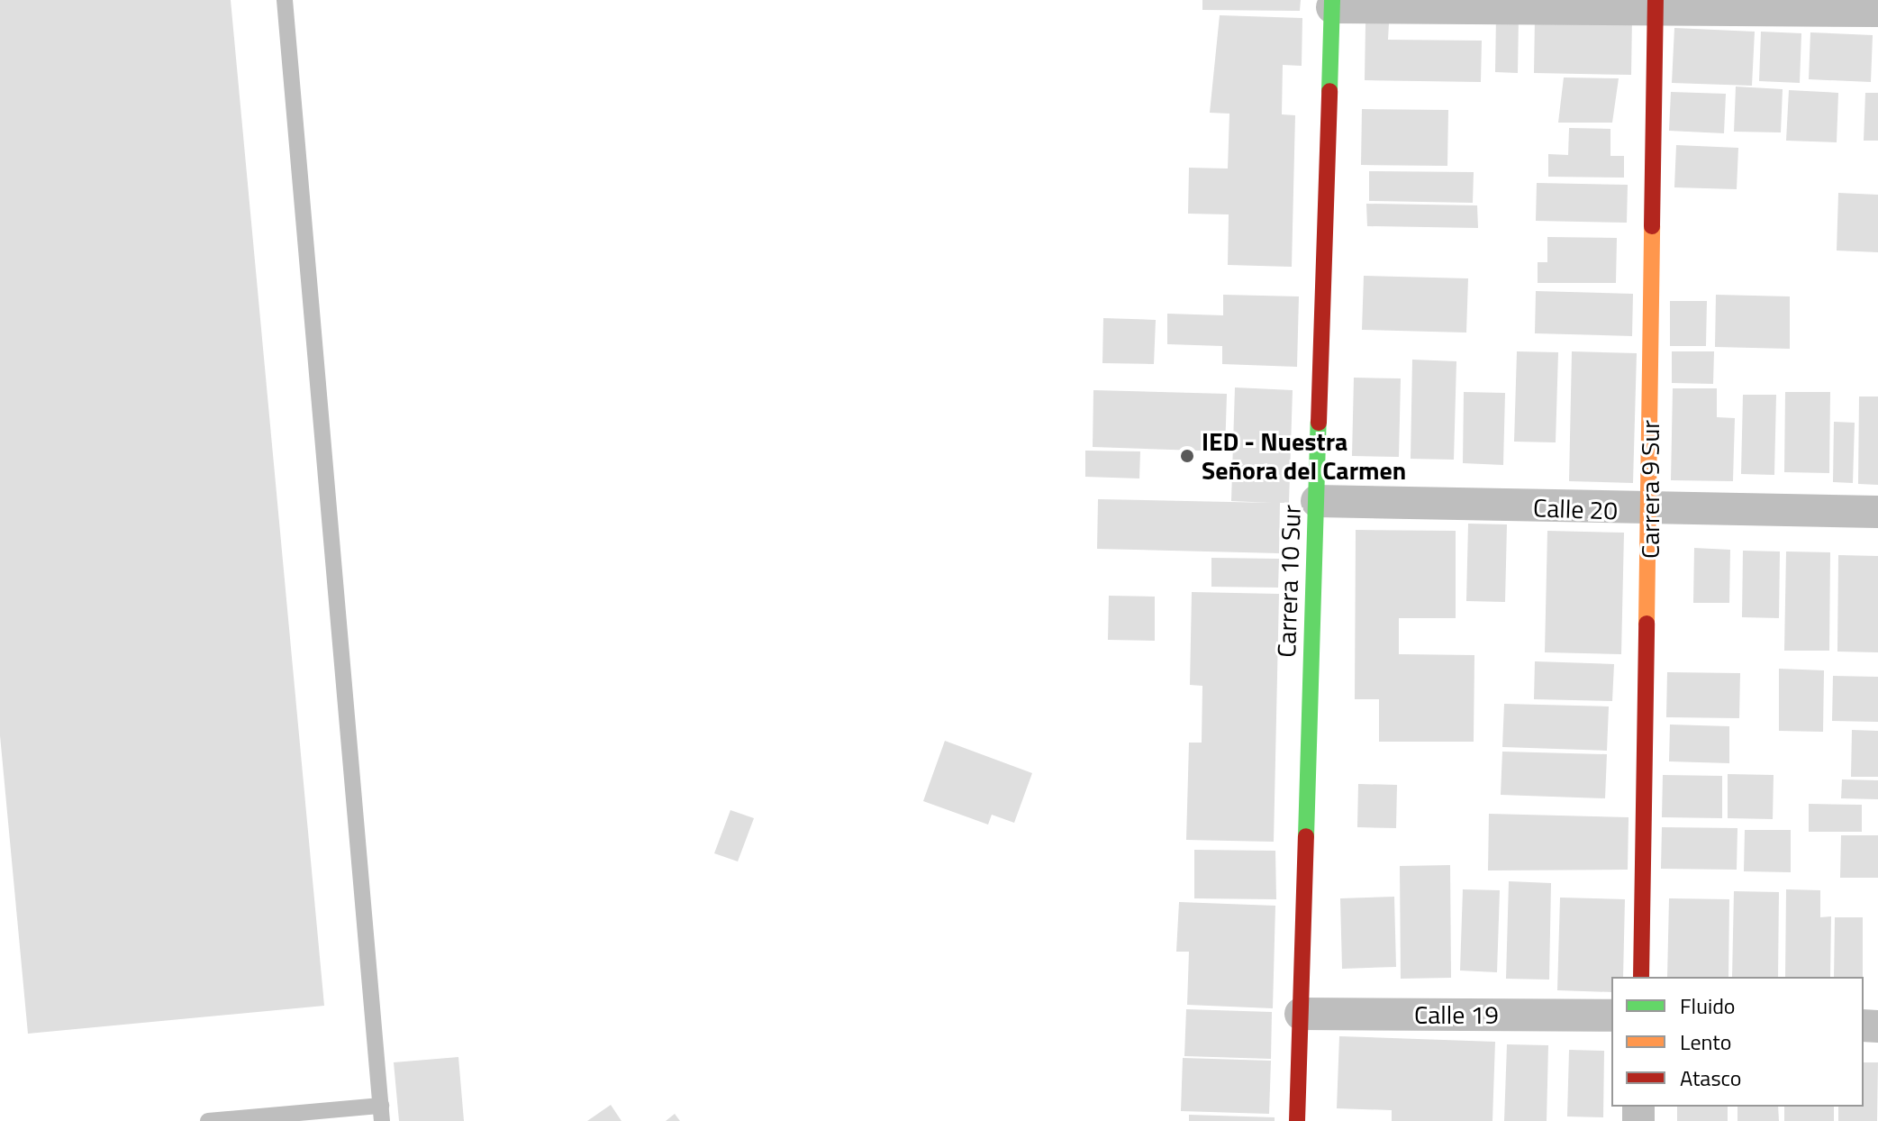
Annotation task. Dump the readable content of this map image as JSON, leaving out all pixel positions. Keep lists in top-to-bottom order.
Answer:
{
  "streets": {
    "street": [
      "Carrera 9 Sur",
      "Calle 20",
      "Carrera 10 Sur",
      "Calle 19"
    ]
  },
  "crossings": [
    ["Carrera 9 Sur", "Calle 20"],
    ["Calle 20", "Carrera 10 Sur"],
    ["Carrera 10 Sur", "Calle 19"]
  ],
  "places": ["IED - Nuestra Señora del Carmen"],
  "legend": ["Fluido", "Lento", "Atasco"]
}
